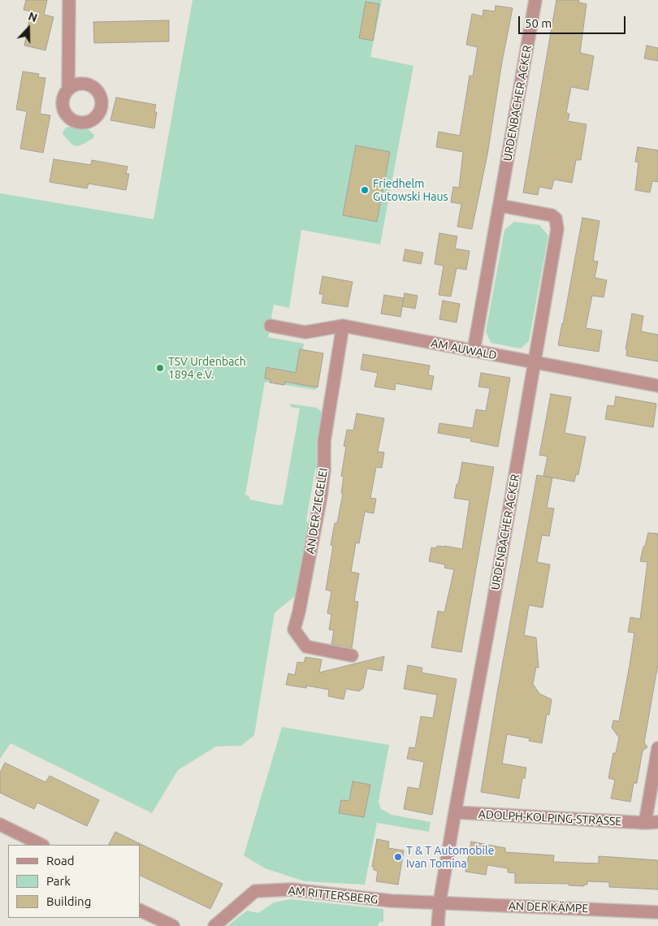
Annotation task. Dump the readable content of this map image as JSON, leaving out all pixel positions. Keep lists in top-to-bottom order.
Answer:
{
  "streets": {
    "street": [
      "URDENBACHER ACKER",
      "AM AUWALD",
      "AN DER ZIEGELEI",
      "ADOLPH-KOLPING-STRASSE",
      "AM RITTERSBERG",
      "AN DER KÄMPE"
    ]
  },
  "crossings": [
    ["URDENBACHER ACKER", "AM AUWALD"],
    ["URDENBACHER ACKER", "ADOLPH-KOLPING-STRASSE"],
    ["URDENBACHER ACKER", "AM RITTERSBERG"],
    ["URDENBACHER ACKER", "AN DER KÄMPE"],
    ["AM AUWALD", "AN DER ZIEGELEI"],
    ["AM RITTERSBERG", "AN DER KÄMPE"]
  ],
  "places": ["Friedhelm Gutowski Haus", "TSV Urdenbach 1894 e.V.", "T & T Automobile Ivan Tomina"],
  "legend": ["Road", "Park", "Building"],
  "scale_bar": "50 m",
  "north": "top"
}
